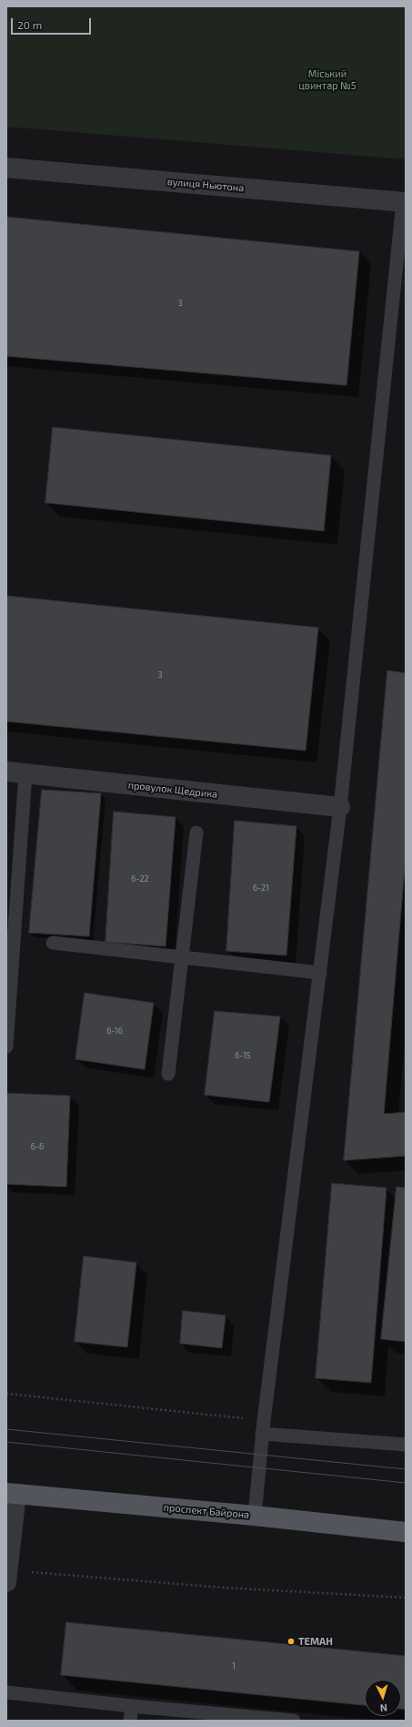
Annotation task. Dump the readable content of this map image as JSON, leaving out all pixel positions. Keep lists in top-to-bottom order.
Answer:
{
  "streets": {
    "main road": ["проспект Байрона"],
    "street": ["вулиця Ньютона", "провулок Щедрика"]
  },
  "parks": ["Міський цвинтар №5"],
  "places": ["ТЕМАН"],
  "house_numbers": [
    "3",
    "3",
    "6-22",
    "6-21",
    "6-16",
    "6-15",
    "6-6",
    "1"
  ],
  "scale_bar": "20 m",
  "north": "bottom"
}
